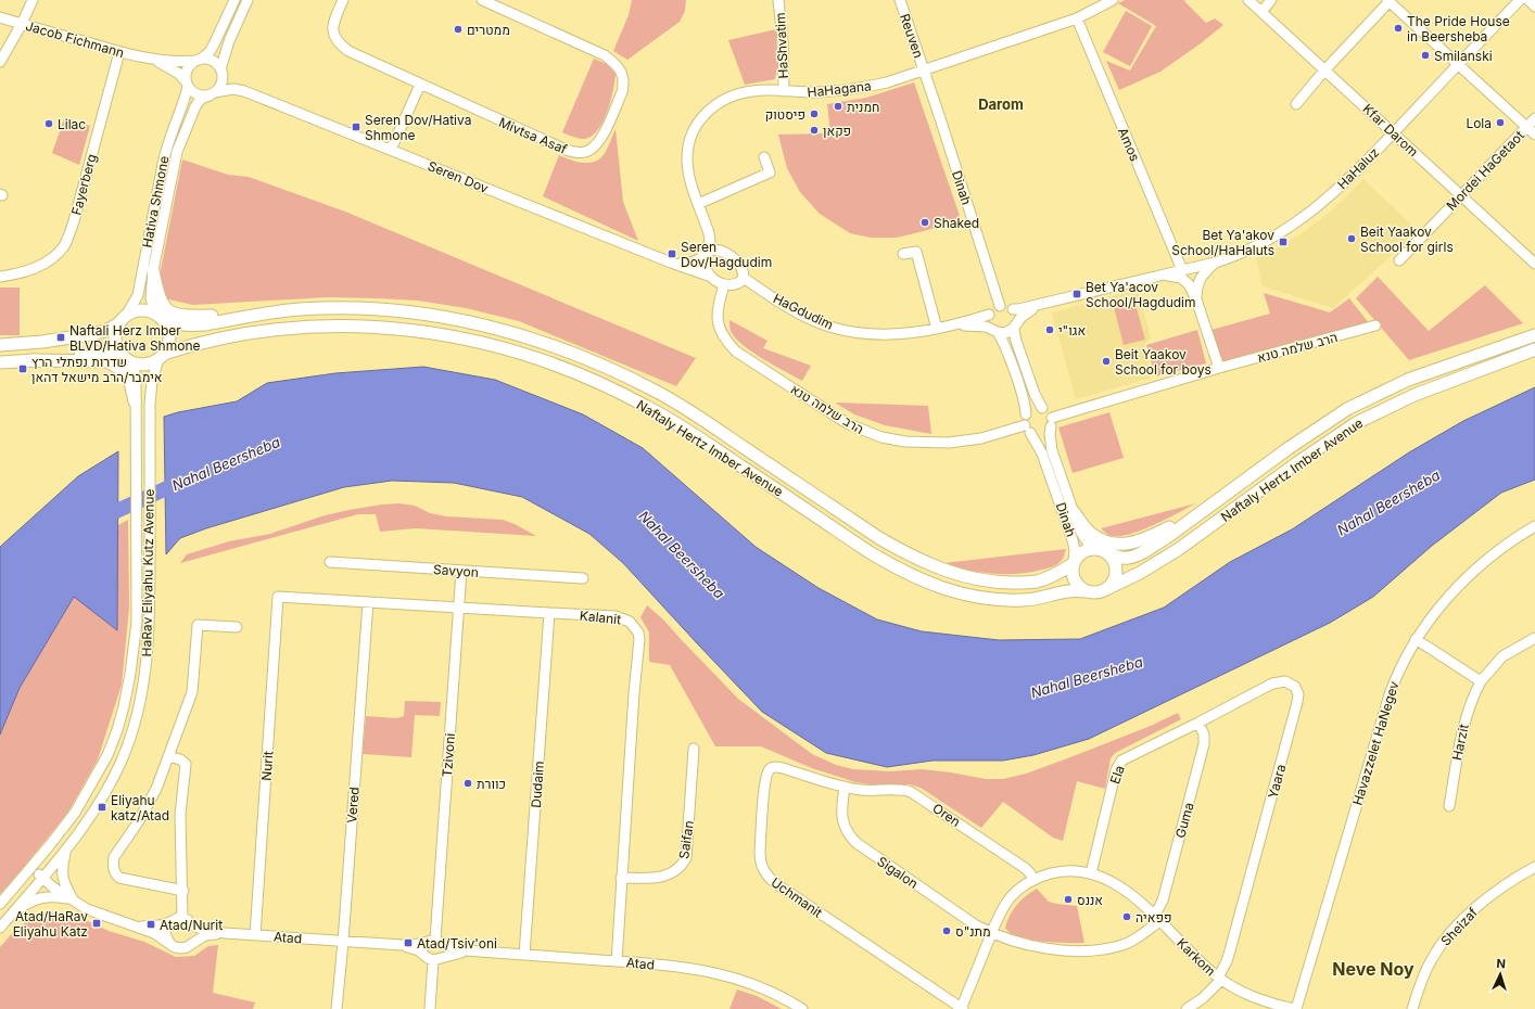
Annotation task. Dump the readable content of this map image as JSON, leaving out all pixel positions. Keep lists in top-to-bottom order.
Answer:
{
  "streets": {
    "main road": ["Naftaly Hertz Imber Avenue"],
    "street": [
      "Reuven",
      "Jacob Fichmann",
      "HaShvatim",
      "HaHagana",
      "Kfar Darom",
      "Mivtsa Asaf",
      "Amos",
      "HaHaluz",
      "Mordei HaGetaot",
      "Seren Dov",
      "Fayerberg",
      "Dinah",
      "Hativa Shmone",
      "HaGdudim",
      "הרב שלמה טנא",
      "Savyon",
      "HaRav Eliyahu Kutz Avenue",
      "Kalanit",
      "Harzit",
      "Havazzelet HaNegev",
      "Tzivoni",
      "Nurit",
      "Ela",
      "Yaara",
      "Dudaim",
      "Vered",
      "Oren",
      "Guma",
      "Saifan",
      "Sigalon",
      "Uchmanit",
      "Sheizaf",
      "Atad",
      "Karkom"
    ]
  },
  "crossings": [
    ["Reuven", "HaHagana"],
    ["Reuven", "Dinah"],
    ["Jacob Fichmann", "Seren Dov"],
    ["Jacob Fichmann", "Fayerberg"],
    ["Jacob Fichmann", "Hativa Shmone"],
    ["HaShvatim", "HaHagana"],
    ["HaHagana", "Amos"],
    ["HaHagana", "Seren Dov"],
    ["HaHagana", "Dinah"],
    ["HaHagana", "HaGdudim"],
    ["HaHagana", "הרב שלמה טנא"],
    ["Kfar Darom", "HaHaluz"],
    ["Kfar Darom", "Mordei HaGetaot"],
    ["Amos", "HaHaluz"],
    ["Seren Dov", "Hativa Shmone"],
    ["Seren Dov", "HaGdudim"],
    ["Seren Dov", "הרב שלמה טנא"],
    ["Dinah", "HaGdudim"],
    ["Dinah", "הרב שלמה טנא"],
    ["Dinah", "Naftaly Hertz Imber Avenue"],
    ["Hativa Shmone", "Naftaly Hertz Imber Avenue"],
    ["Hativa Shmone", "HaRav Eliyahu Kutz Avenue"],
    ["HaGdudim", "הרב שלמה טנא"],
    ["Naftaly Hertz Imber Avenue", "HaRav Eliyahu Kutz Avenue"],
    ["Savyon", "Tzivoni"],
    ["Kalanit", "Tzivoni"],
    ["Kalanit", "Nurit"],
    ["Kalanit", "Dudaim"],
    ["Kalanit", "Vered"],
    ["Kalanit", "Saifan"],
    ["Kalanit", "Atad"],
    ["Havazzelet HaNegev", "Karkom"],
    ["Tzivoni", "Atad"],
    ["Nurit", "Atad"],
    ["Ela", "Yaara"],
    ["Ela", "Guma"],
    ["Ela", "Karkom"],
    ["Yaara", "Guma"],
    ["Yaara", "Karkom"],
    ["Dudaim", "Atad"],
    ["Vered", "Atad"],
    ["Oren", "Sigalon"],
    ["Oren", "Uchmanit"],
    ["Oren", "Karkom"],
    ["Guma", "Sigalon"],
    ["Guma", "Karkom"],
    ["Sigalon", "Uchmanit"],
    ["Sigalon", "Karkom"],
    ["Uchmanit", "Karkom"]
  ],
  "districts": ["Darom", "Neve Noy"],
  "water": ["Nahal Beersheba"],
  "places": {
    "other": [
      "The Pride House in Beersheba",
      "ממטרים",
      "Smilanski",
      "חמנית",
      "פיסטוק",
      "Lola",
      "Lilac",
      "פקאן",
      "Shaked",
      "Beit Yaakov School for girls",
      "אגו\"י",
      "Beit Yaakov School for boys",
      "כוורת",
      "אננס",
      "פפאיה",
      "מתנ\"ס"
    ],
    "transit": [
      "Seren Dov/Hativa Shmone",
      "Bet Ya'akov School/HaHaluts",
      "Seren Dov/Hagdudim",
      "Bet Ya'acov School/Hagdudim",
      "Naftali Herz Imber BLVD/Hativa Shmone",
      "שדרות נפתלי הרץ אימבר/הרב מישאל דהאן",
      "Eliyahu katz/Atad",
      "Atad/HaRav Eliyahu Katz",
      "Atad/Nurit",
      "Atad/Tsiv'oni"
    ]
  },
  "north": "top"
}
